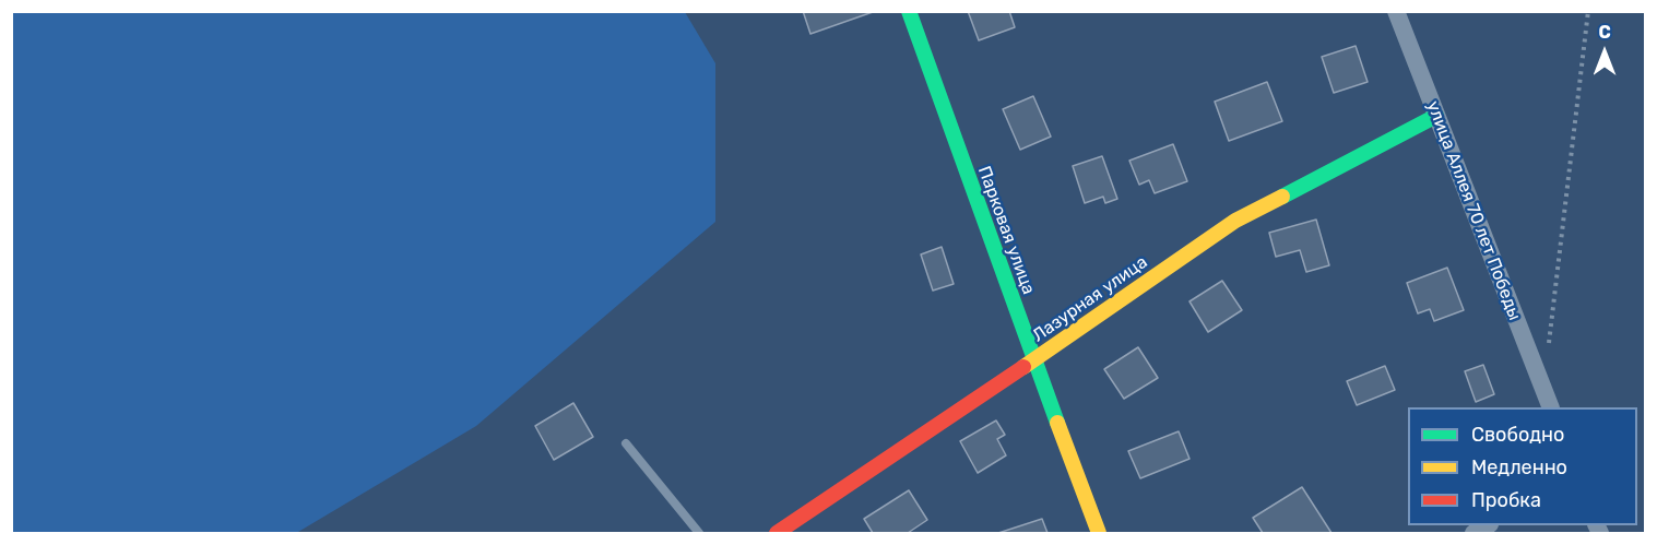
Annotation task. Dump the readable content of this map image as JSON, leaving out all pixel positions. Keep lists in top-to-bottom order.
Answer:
{
  "streets": {
    "street": ["улица Аллея 70 лет Победы", "Парковая улица", "Лазурная улица"]
  },
  "crossings": [
    ["улица Аллея 70 лет Победы", "Лазурная улица"],
    ["Парковая улица", "Лазурная улица"]
  ],
  "legend": ["Свободно", "Медленно", "Пробка"],
  "north": "top"
}
